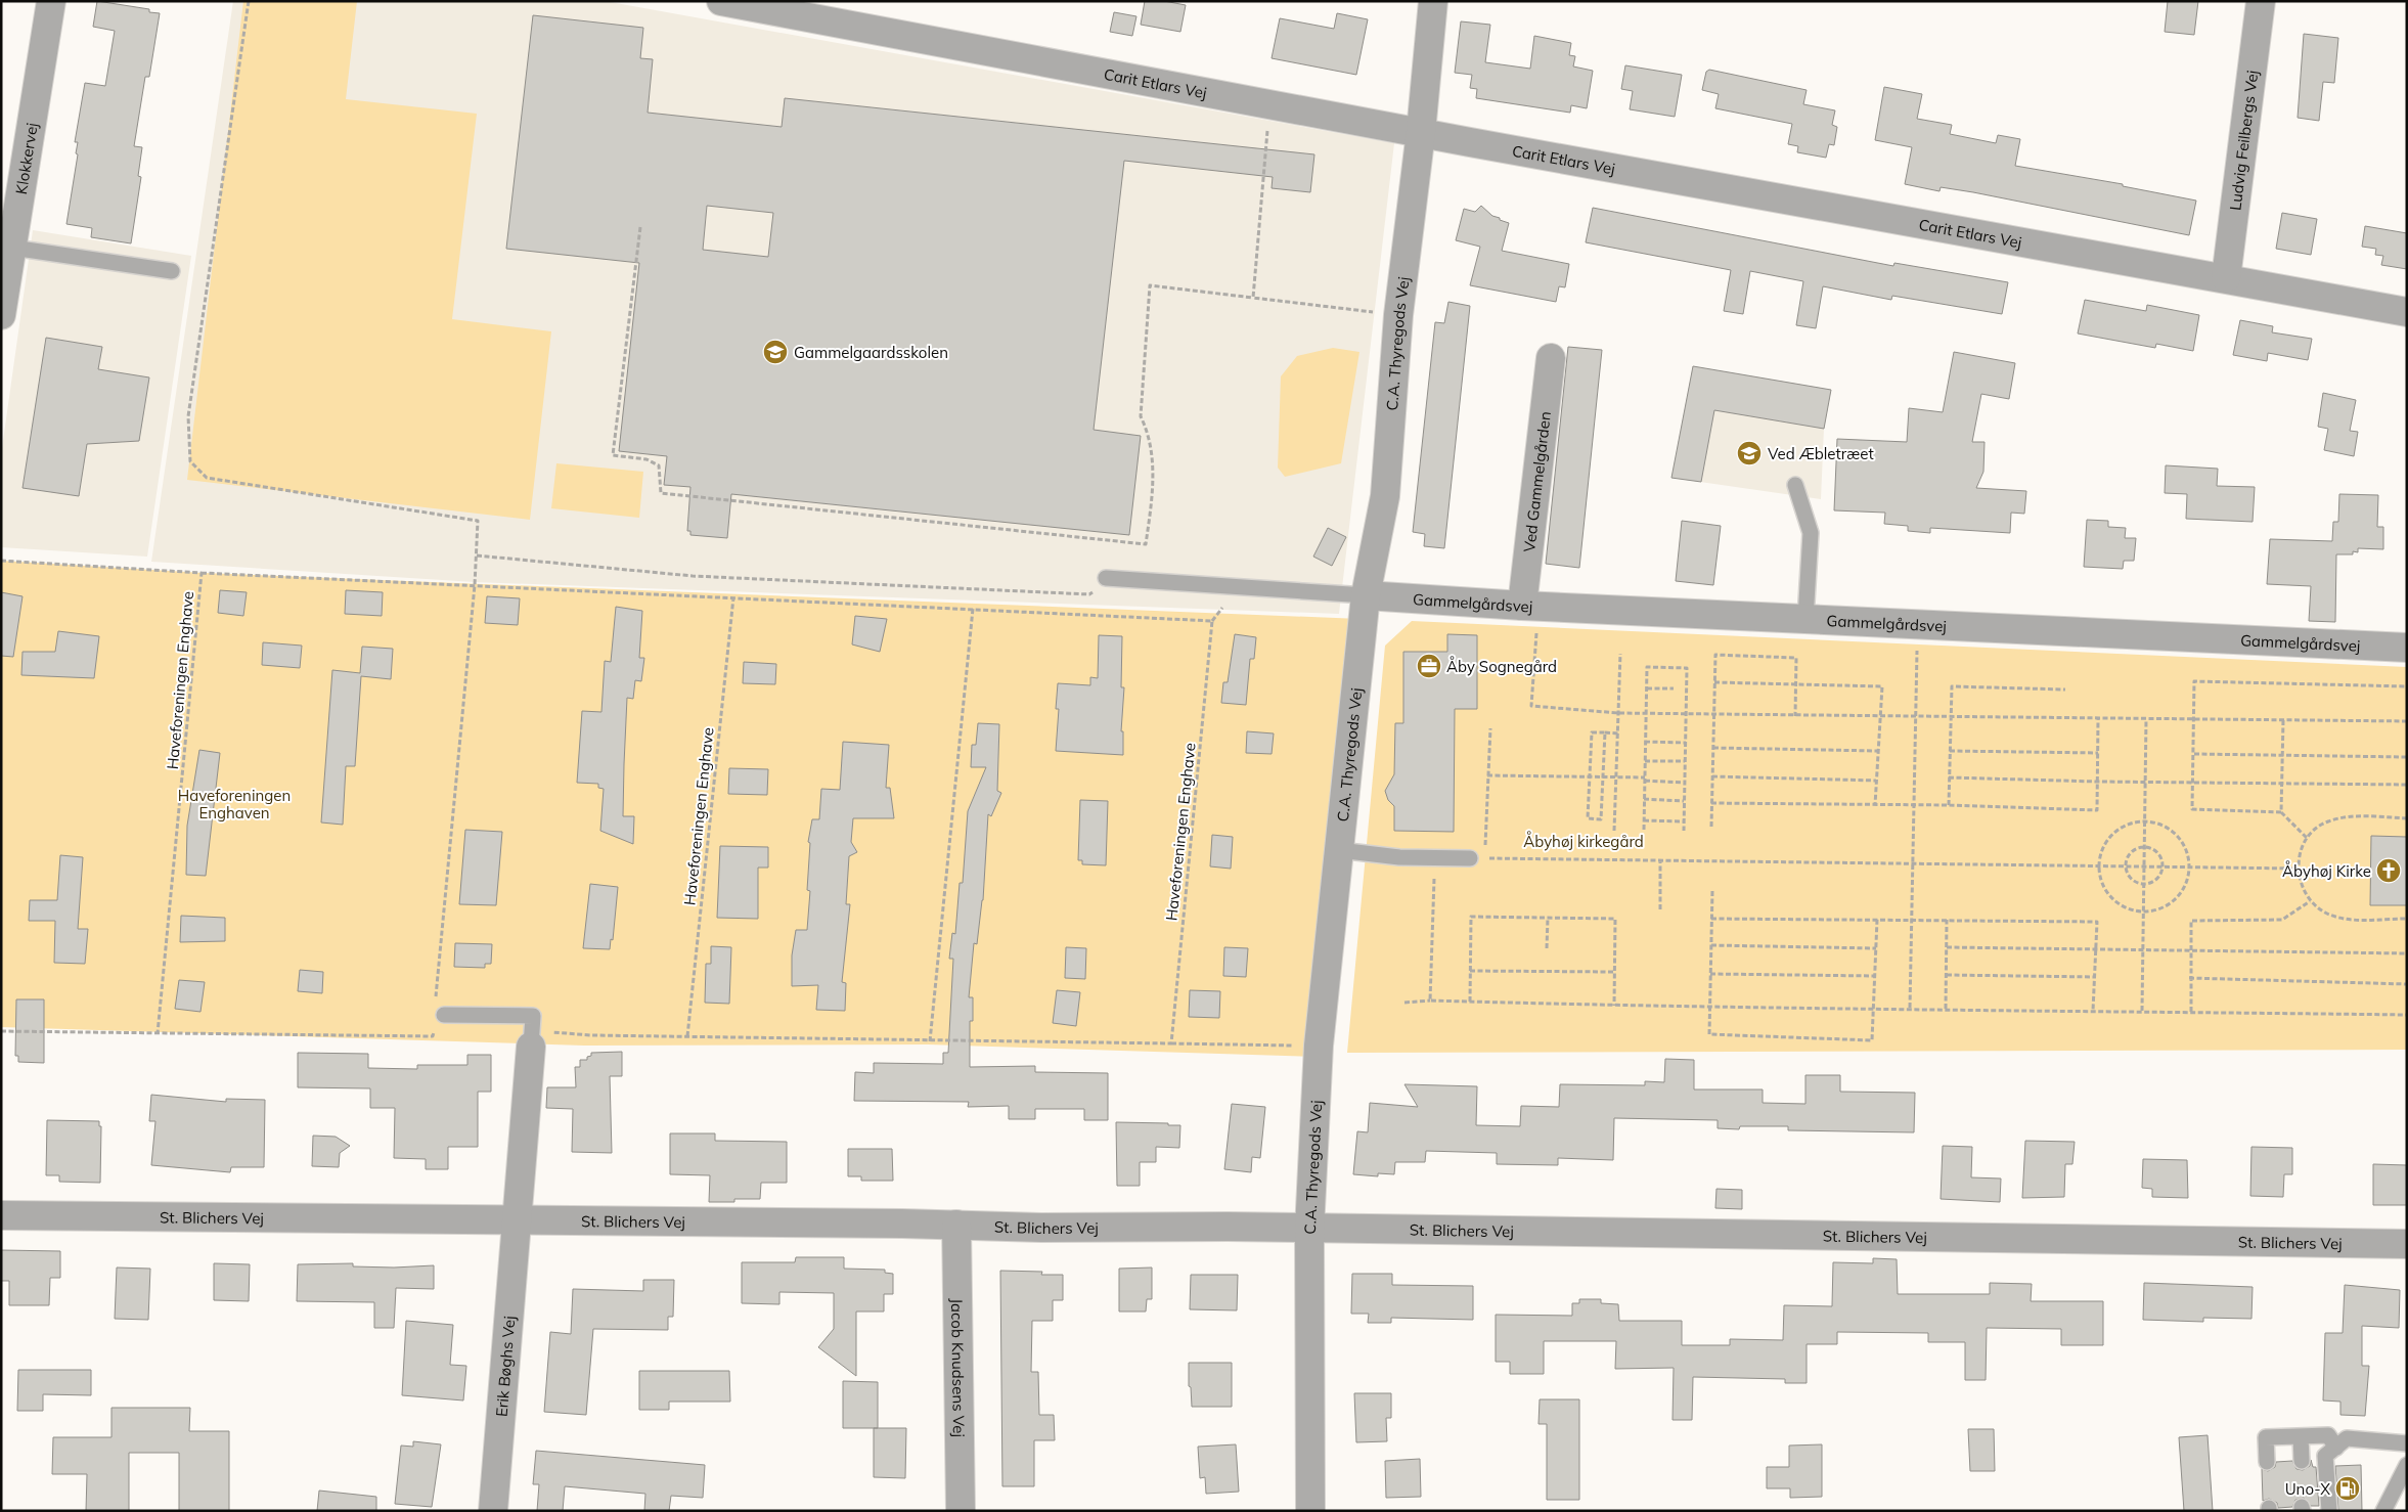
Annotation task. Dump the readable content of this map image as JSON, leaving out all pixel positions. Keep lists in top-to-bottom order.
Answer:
{
  "streets": {
    "street": [
      "Carit Etlars Vej",
      "Ludvig Feilbergs Vej",
      "Klokkervej",
      "C.A. Thyregods Vej",
      "Ved Gammelgården",
      "Gammelgårdsvej",
      "St. Blichers Vej",
      "Erik Bøghs Vej",
      "Jacob Knudsens Vej"
    ],
    "path": ["Haveforeningen Enghave"]
  },
  "crossings": [
    ["Carit Etlars Vej", "Ludvig Feilbergs Vej"],
    ["Carit Etlars Vej", "C.A. Thyregods Vej"],
    ["C.A. Thyregods Vej", "Gammelgårdsvej"],
    ["C.A. Thyregods Vej", "St. Blichers Vej"],
    ["Ved Gammelgården", "Gammelgårdsvej"],
    ["St. Blichers Vej", "Erik Bøghs Vej"],
    ["St. Blichers Vej", "Jacob Knudsens Vej"]
  ],
  "parks": ["Haveforeningen Enghaven", "Åbyhøj kirkegård"],
  "places": {
    "school or university": ["Gammelgaardsskolen", "Ved Æbletræet"],
    "office": ["Åby Sognegård"],
    "church": ["Åbyhøj Kirke"],
    "fuel station": ["Uno-X"]
  }
}
